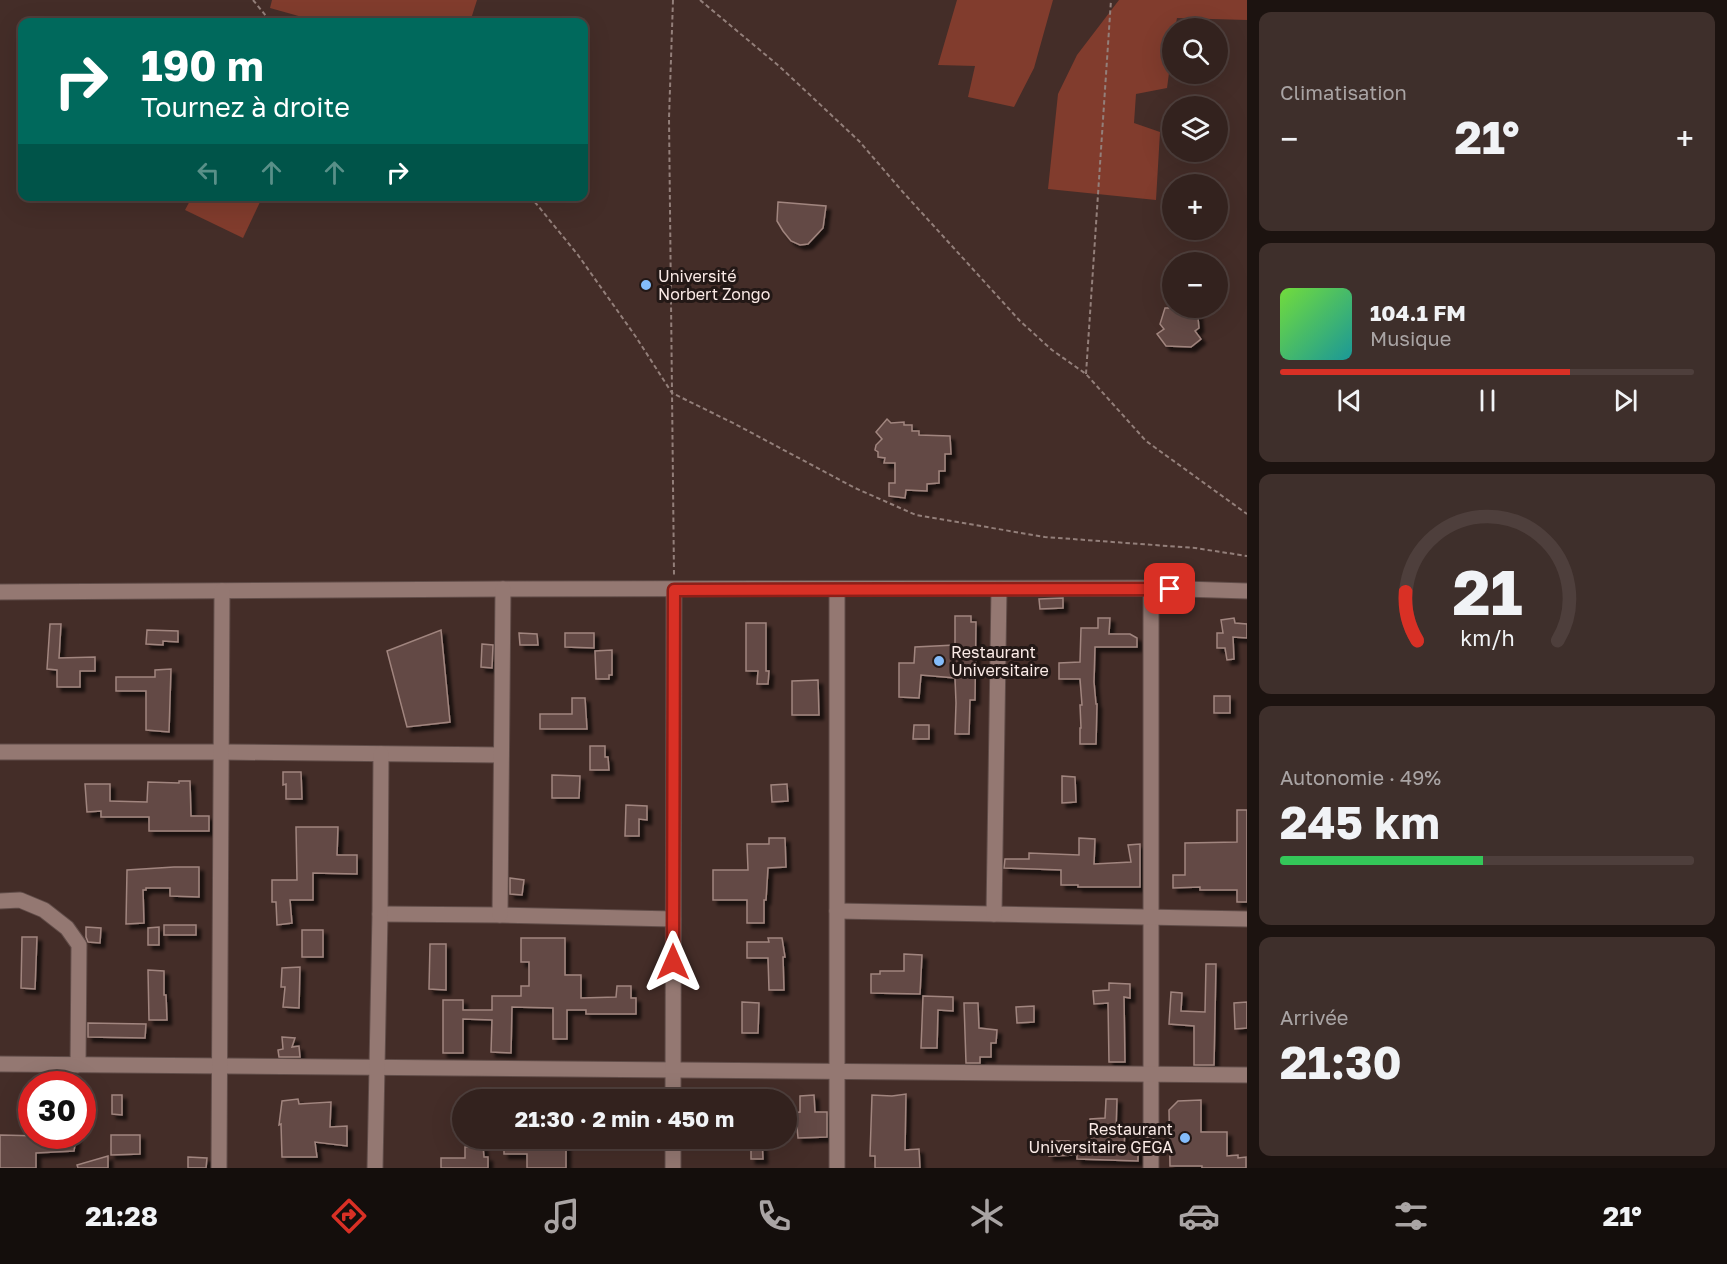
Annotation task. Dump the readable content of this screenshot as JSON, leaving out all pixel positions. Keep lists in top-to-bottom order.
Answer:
{
  "places": ["Université Norbert Zongo", "Restaurant Universitaire", "Restaurant Universitaire GEGA"],
  "page": {
    "tile": [
      "Climatisation",
      ["Autonomie · 49%", "245 km"],
      ["Arrivée", "21:30"]
    ],
    "map_buttons": ["+", "−"],
    "turn": ["190 m", "Tournez à droite"],
    "heat": ["−", "21°", "+"],
    "song": ["104.1 FM", "Musique"],
    "limit": "30",
    "trip": "21:30 · 2 min · 450 m",
    "tabs": ["21:28", "21°"],
    "gauge": ["21", "km/h"]
  }
}
